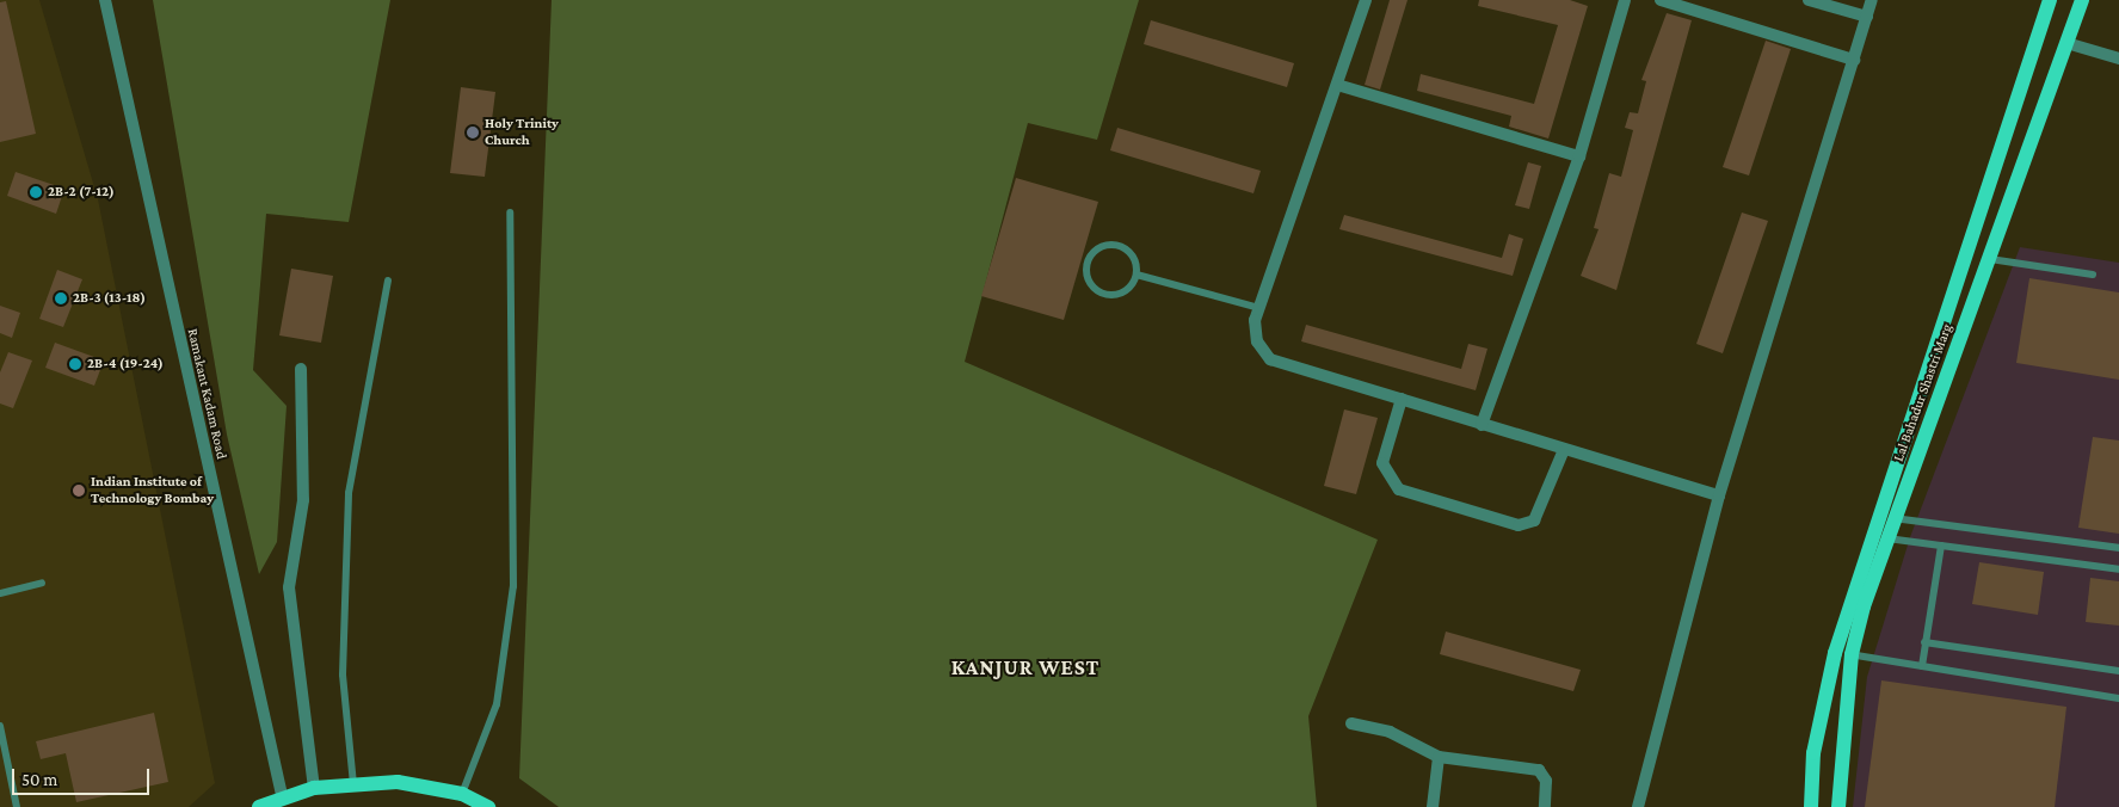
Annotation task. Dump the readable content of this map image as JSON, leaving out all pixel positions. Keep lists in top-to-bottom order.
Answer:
{
  "streets": {
    "main road": ["Lal Bahadur Shastri Marg"],
    "street": ["Ramakant Kadam Road"]
  },
  "districts": ["KANJUR WEST"],
  "places": [
    "Holy Trinity Church",
    "2B-2 (7-12)",
    "2B-3 (13-18)",
    "2B-4 (19-24)",
    "Indian Institute of Technology Bombay"
  ],
  "scale_bar": "50 m"
}
